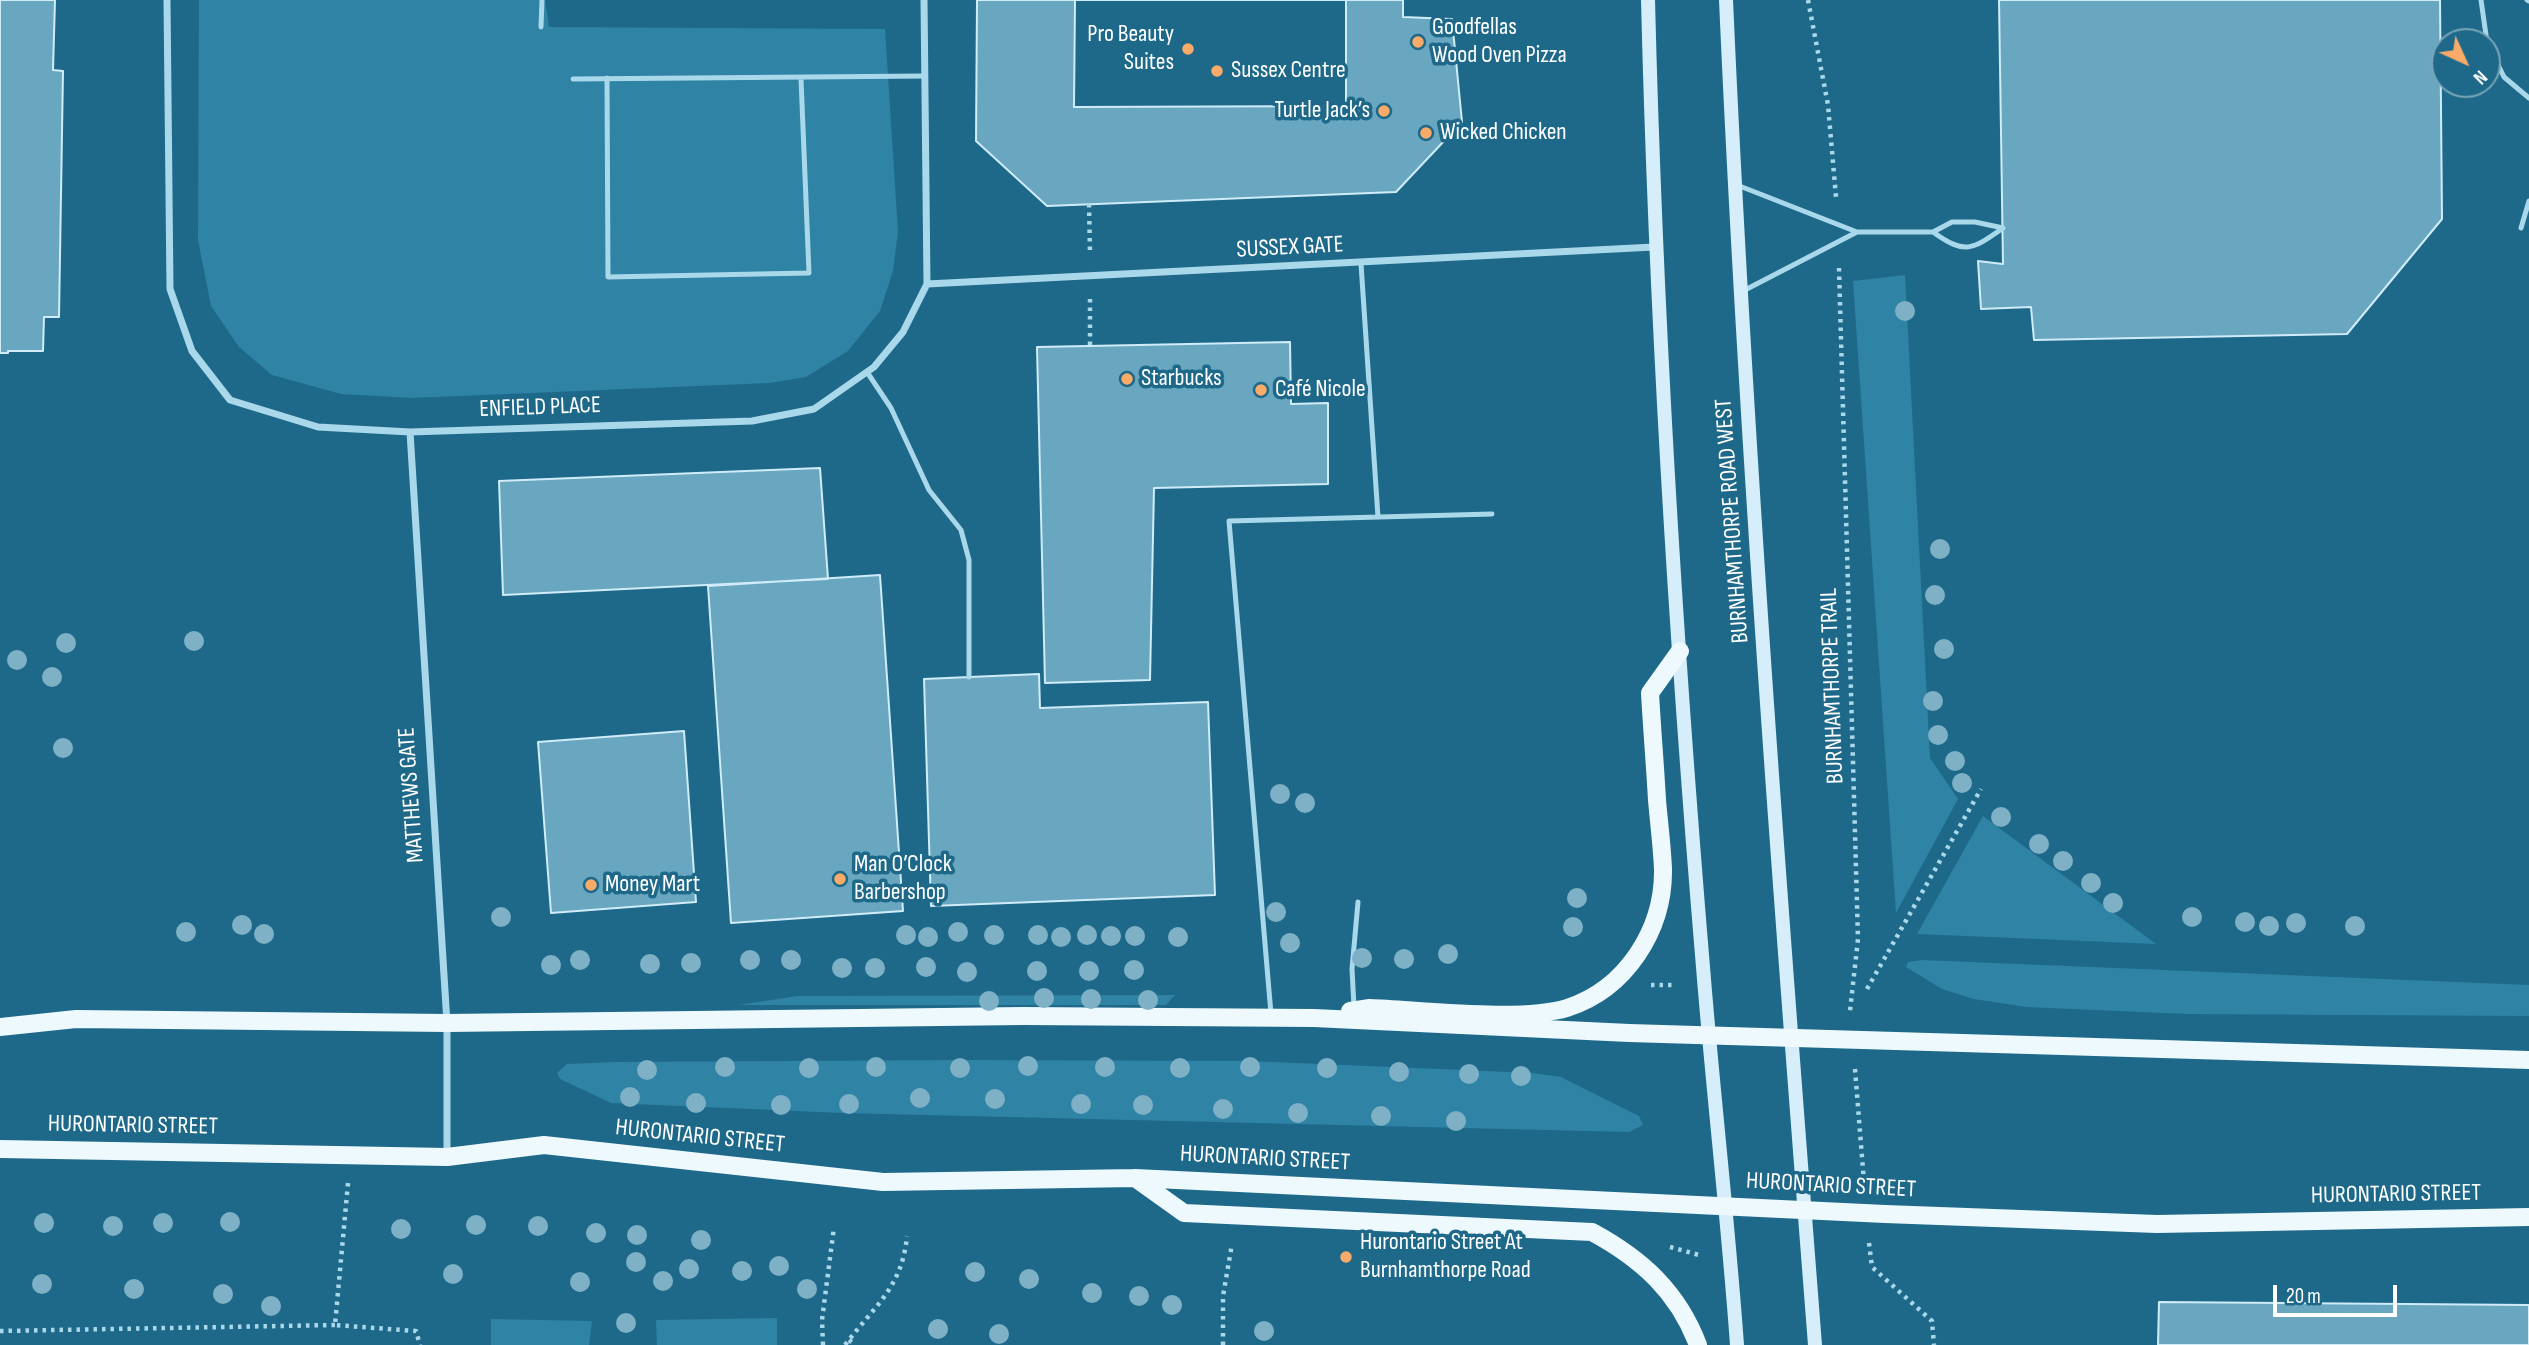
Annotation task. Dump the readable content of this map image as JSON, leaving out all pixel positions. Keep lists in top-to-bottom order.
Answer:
{
  "streets": {
    "main road": ["BURNHAMTHORPE ROAD WEST", "HURONTARIO STREET"],
    "street": ["SUSSEX GATE", "ENFIELD PLACE", "MATTHEWS GATE"],
    "path": ["BURNHAMTHORPE TRAIL"]
  },
  "crossings": [
    ["SUSSEX GATE", "ENFIELD PLACE"],
    ["ENFIELD PLACE", "MATTHEWS GATE"],
    ["BURNHAMTHORPE ROAD WEST", "HURONTARIO STREET"],
    ["BURNHAMTHORPE TRAIL", "HURONTARIO STREET"],
    ["MATTHEWS GATE", "HURONTARIO STREET"]
  ],
  "places": [
    "Goodfellas Wood Oven Pizza",
    "Pro Beauty Suites",
    "Sussex Centre",
    "Turtle Jack’s",
    "Wicked Chicken",
    "Starbucks",
    "Café Nicole",
    "Man O’Clock Barbershop",
    "Money Mart",
    "Hurontario Street At Burnhamthorpe Road"
  ],
  "scale_bar": "20 m",
  "north": "bottom right"
}
